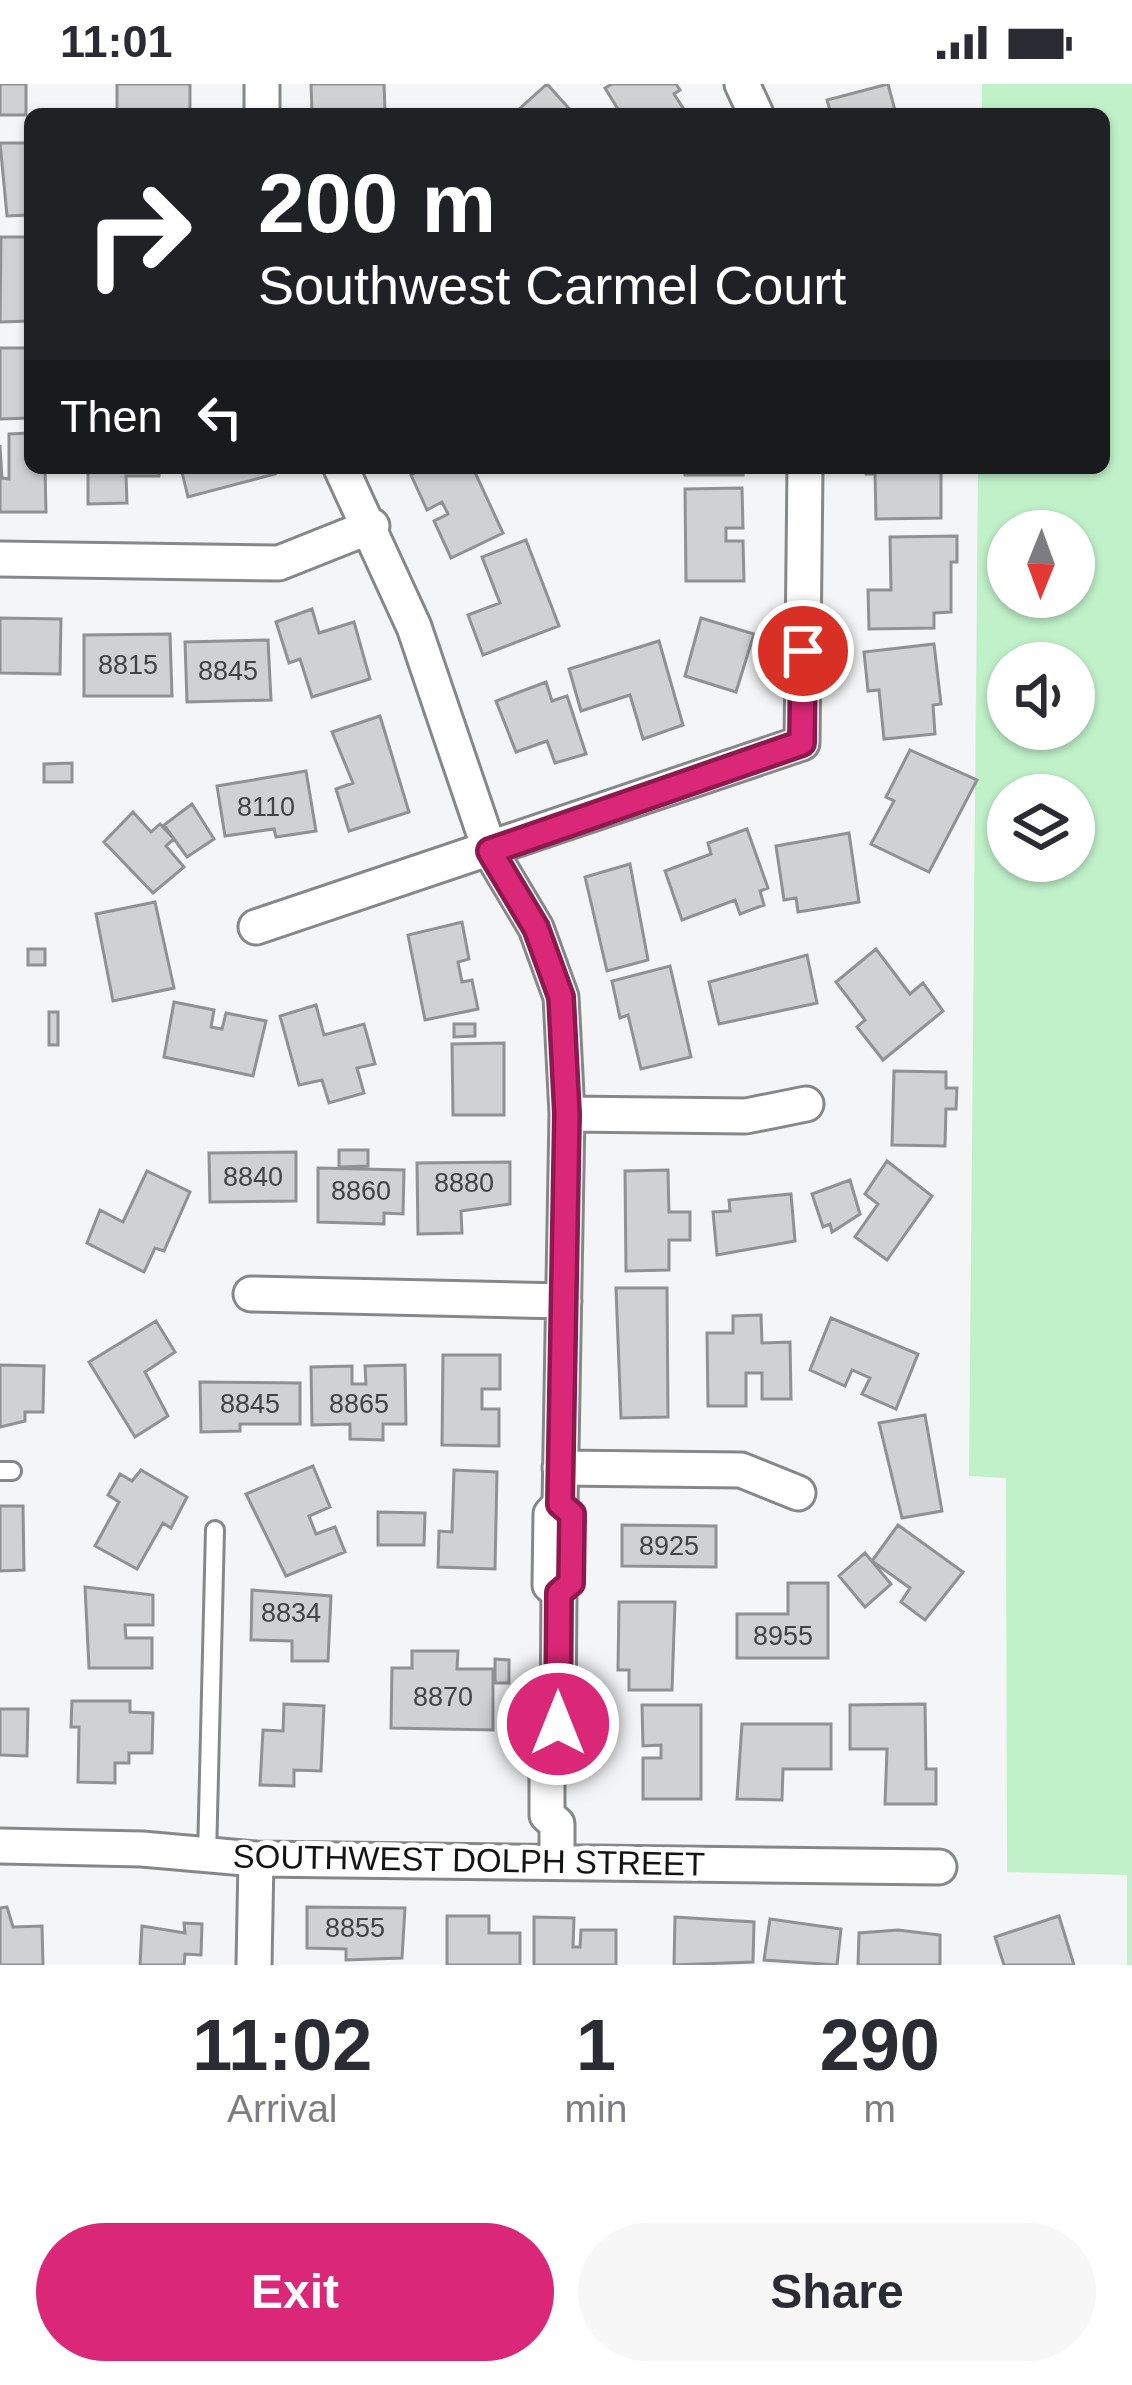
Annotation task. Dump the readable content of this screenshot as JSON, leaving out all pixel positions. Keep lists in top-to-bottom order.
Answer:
{
  "streets": {
    "street": ["SOUTHWEST DOLPH STREET"]
  },
  "house_numbers": [
    "8815",
    "8845",
    "8110",
    "8840",
    "8880",
    "8860",
    "8845",
    "8865",
    "8925",
    "8834",
    "8955",
    "8870",
    "8855"
  ],
  "north": "bottom",
  "page": {
    "status": "11:01",
    "turn": ["200 m", "Southwest Carmel Court"],
    "then": "Then",
    "eta": [
      "11:02",
      "Arrival",
      "1",
      "min",
      "290",
      "m"
    ],
    "buttons": ["Exit", "Share"]
  }
}
